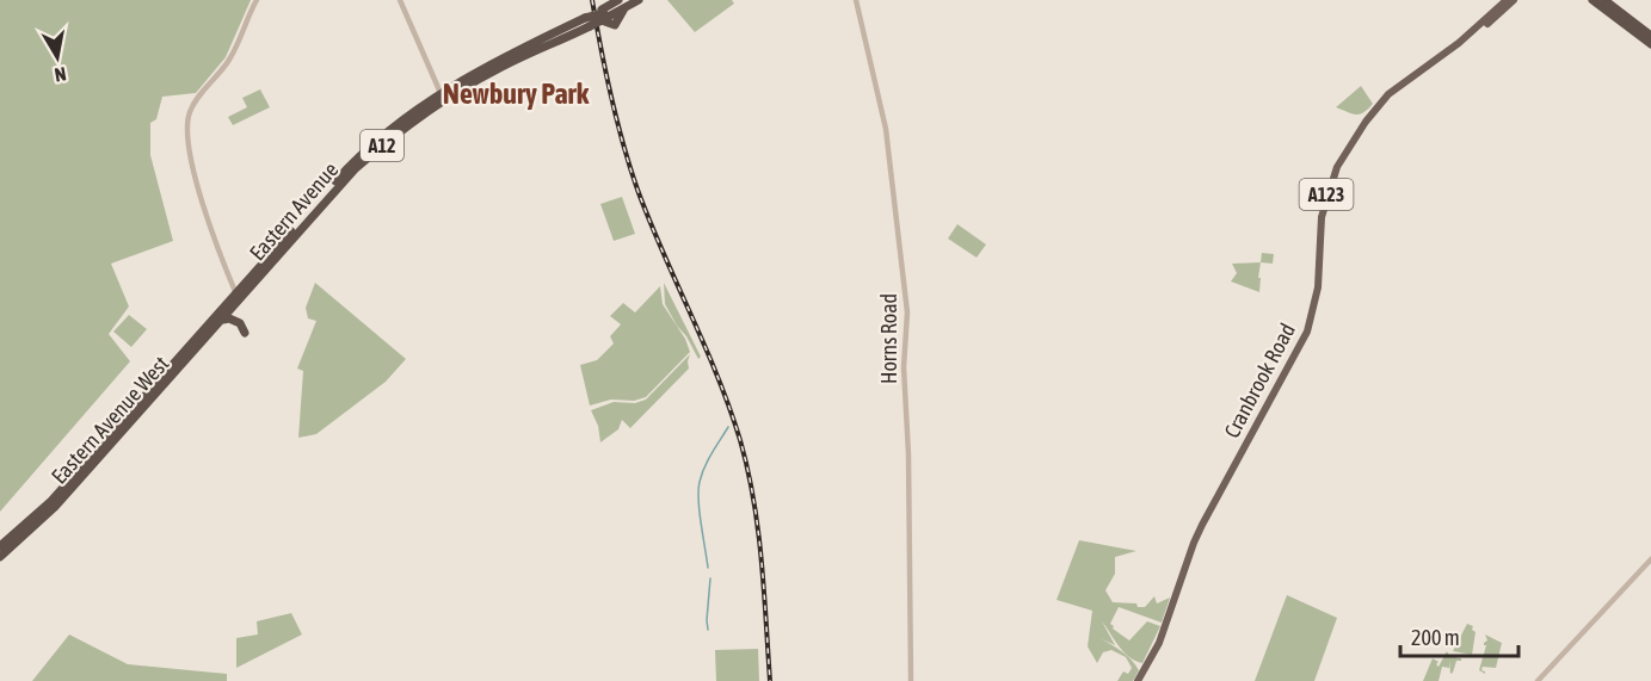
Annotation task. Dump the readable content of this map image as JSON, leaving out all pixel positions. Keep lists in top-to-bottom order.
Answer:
{
  "streets": {
    "highway": ["A12", "Eastern Avenue", "Eastern Avenue West"],
    "main road": ["A123", "Cranbrook Road"],
    "street": ["Horns Road"]
  },
  "crossings": [
    ["Eastern Avenue", "Eastern Avenue West"]
  ],
  "districts": ["Newbury Park"],
  "scale_bar": "200 m",
  "north": "bottom"
}
